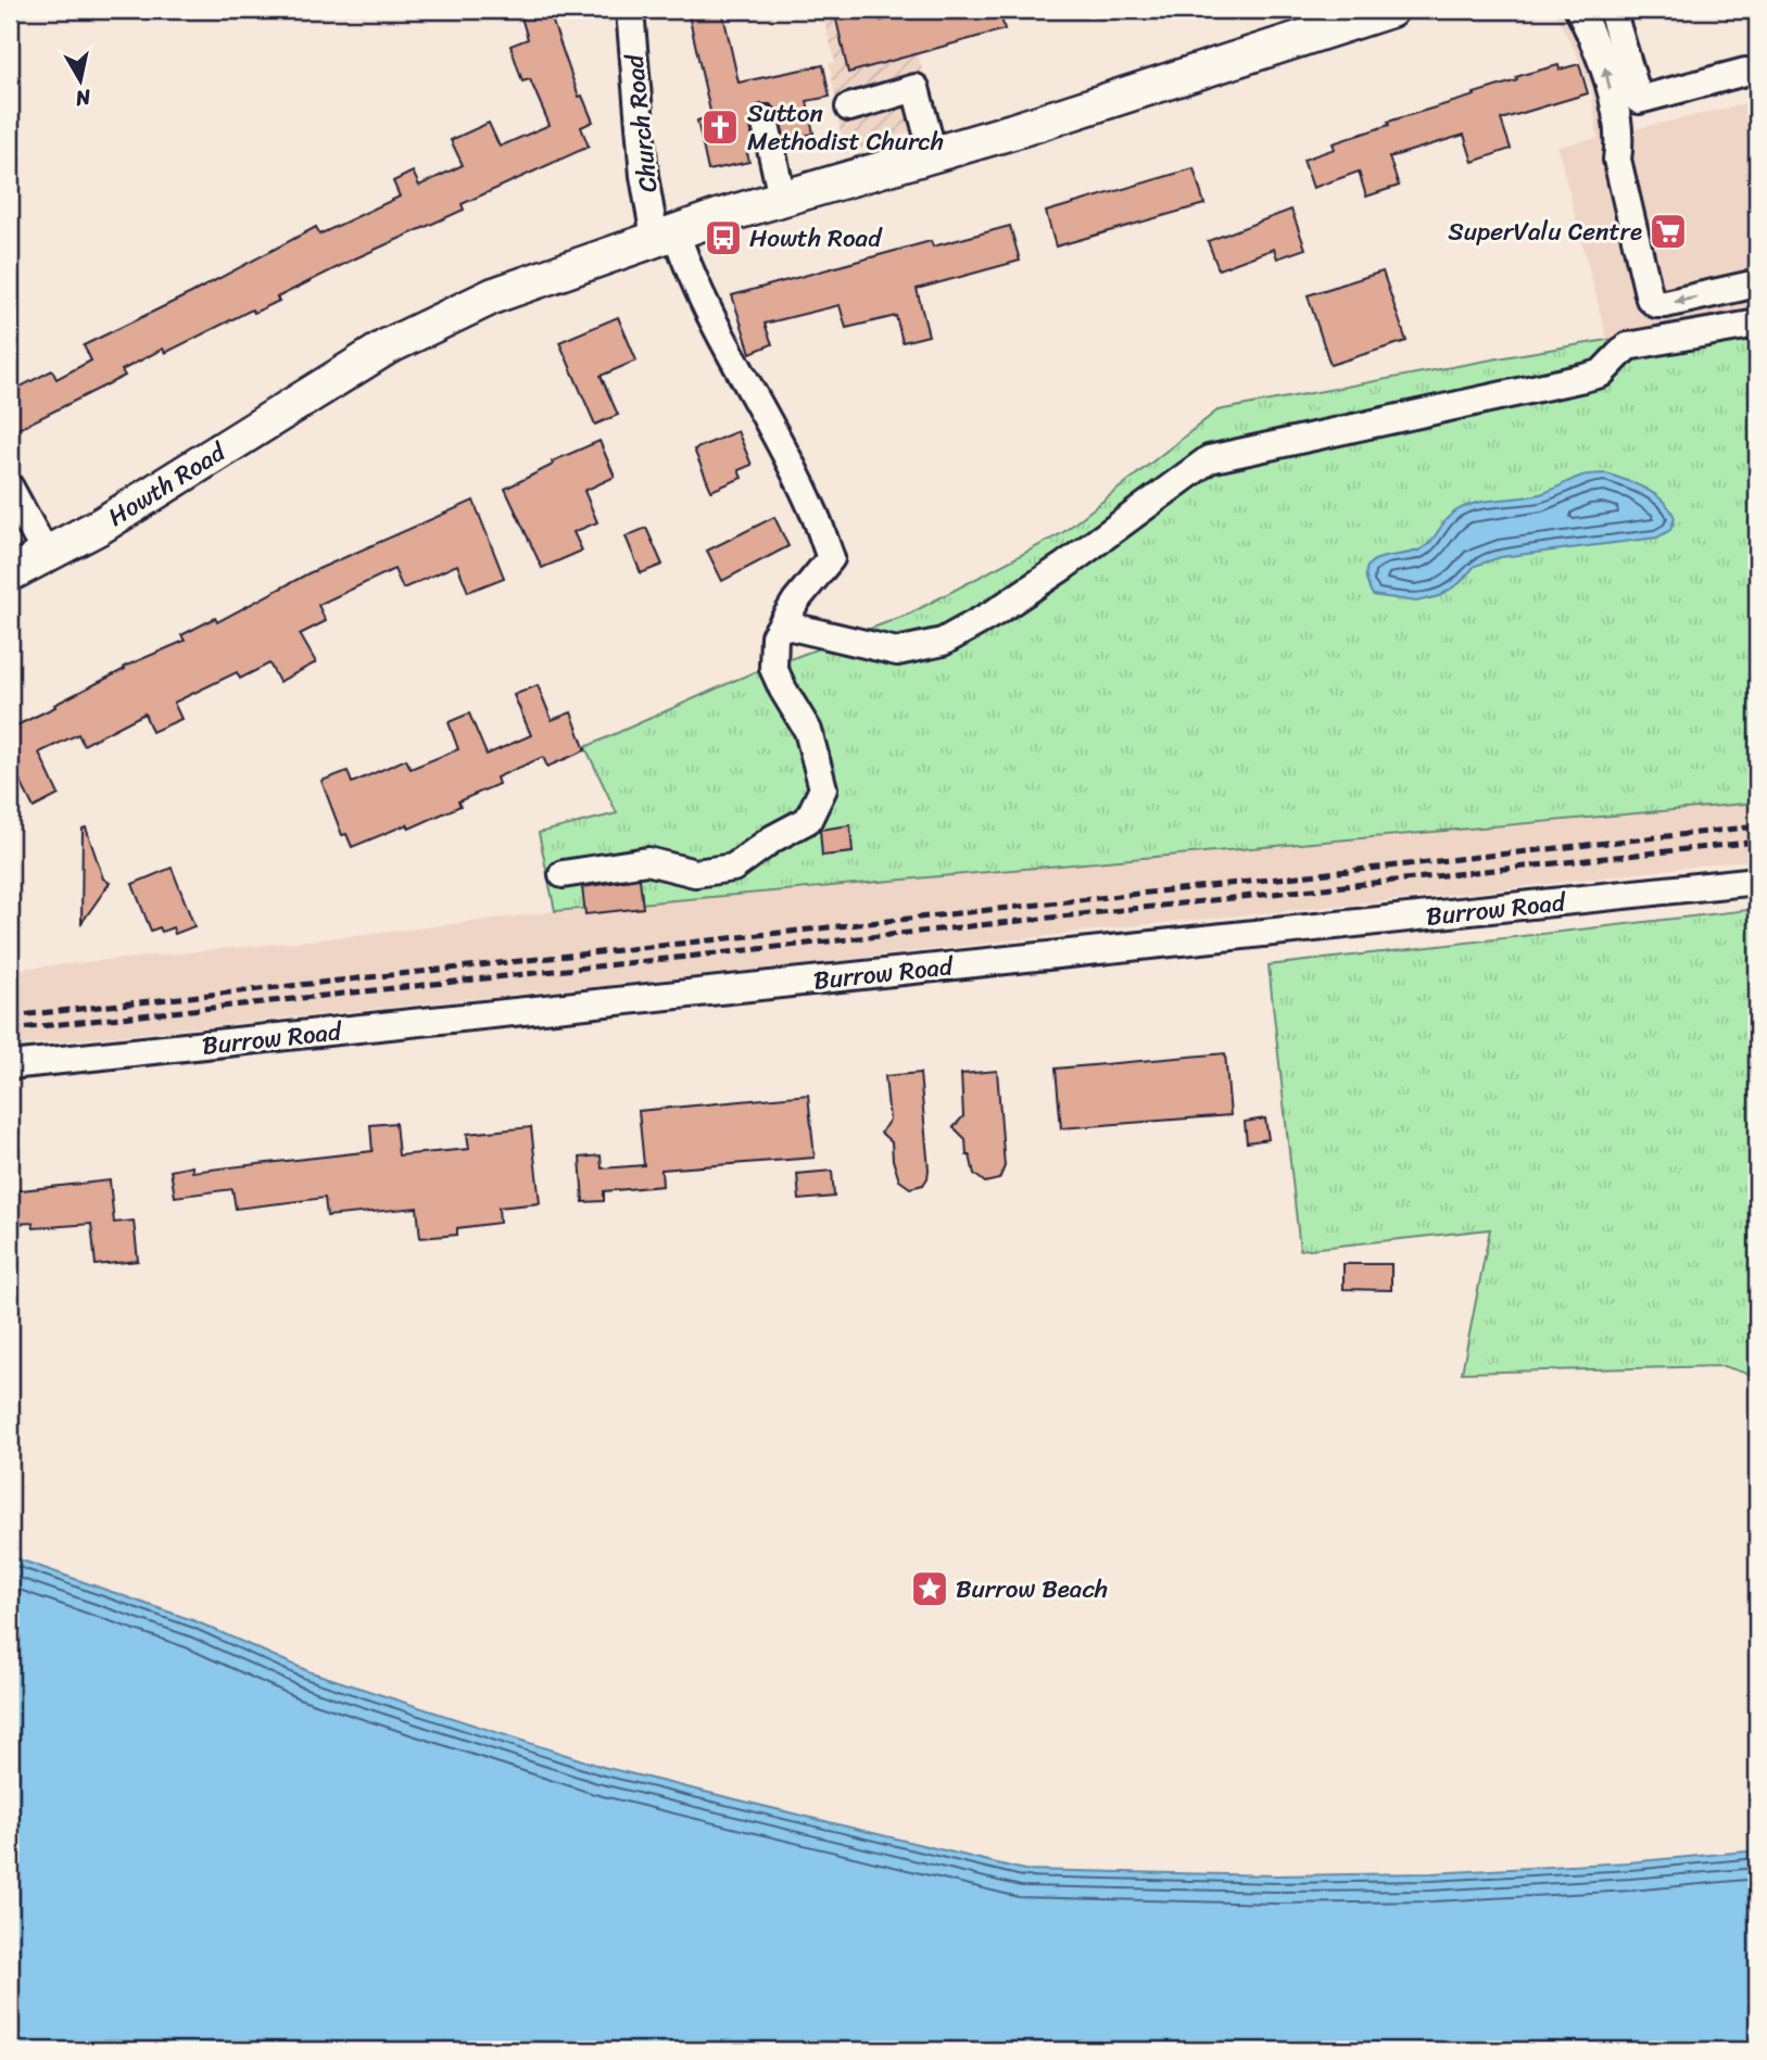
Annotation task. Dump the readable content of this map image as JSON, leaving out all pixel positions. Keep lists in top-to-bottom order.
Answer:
{
  "streets": {
    "main road": ["Howth Road"],
    "street": ["Church Road", "Burrow Road"]
  },
  "crossings": [
    ["Church Road", "Howth Road"]
  ],
  "places": {
    "church": ["Sutton Methodist Church"],
    "supermarket": ["SuperValu Centre"],
    "bus stop": ["Howth Road"],
    "place": ["Burrow Beach"]
  },
  "north": "bottom"
}
